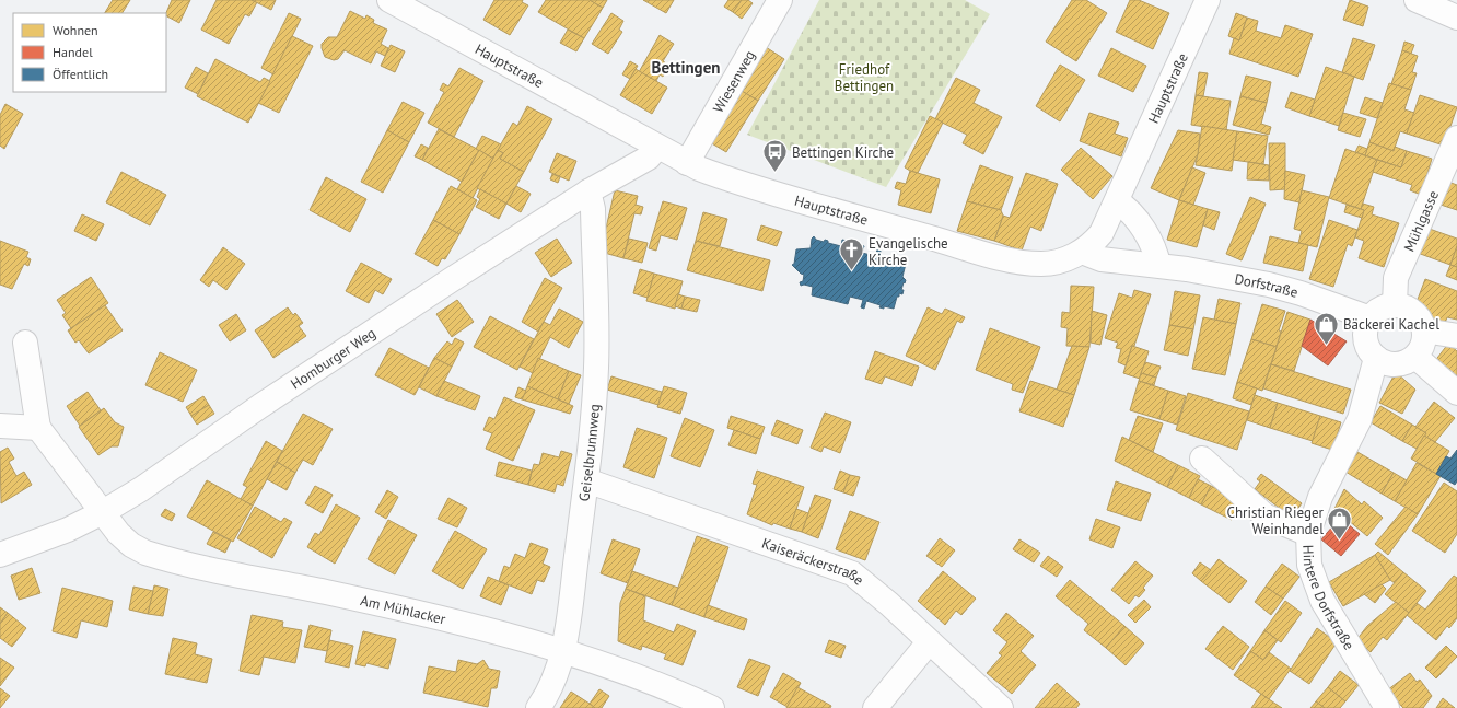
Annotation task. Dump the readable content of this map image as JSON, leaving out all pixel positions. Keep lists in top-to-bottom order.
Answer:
{
  "streets": {
    "street": [
      "Hauptstraße",
      "Wiesenweg",
      "Mühlgasse",
      "Dorfstraße",
      "Homburger Weg",
      "Geiselbrunnweg",
      "Kaiseräckerstraße",
      "Hintere Dorfstraße",
      "Am Mühlacker"
    ]
  },
  "crossings": [
    ["Hauptstraße", "Wiesenweg"],
    ["Hauptstraße", "Dorfstraße"],
    ["Hauptstraße", "Homburger Weg"],
    ["Mühlgasse", "Dorfstraße"],
    ["Mühlgasse", "Hintere Dorfstraße"],
    ["Dorfstraße", "Hintere Dorfstraße"],
    ["Homburger Weg", "Geiselbrunnweg"],
    ["Homburger Weg", "Am Mühlacker"],
    ["Geiselbrunnweg", "Kaiseräckerstraße"],
    ["Geiselbrunnweg", "Am Mühlacker"]
  ],
  "districts": ["Bettingen"],
  "parks": ["Friedhof Bettingen"],
  "places": {
    "bus stop": ["Bettingen Kirche"],
    "church": ["Evangelische Kirche"],
    "shop": ["Bäckerei Kachel", "Christian Rieger Weinhandel"]
  },
  "legend": ["Wohnen", "Handel", "Öffentlich"]
}
